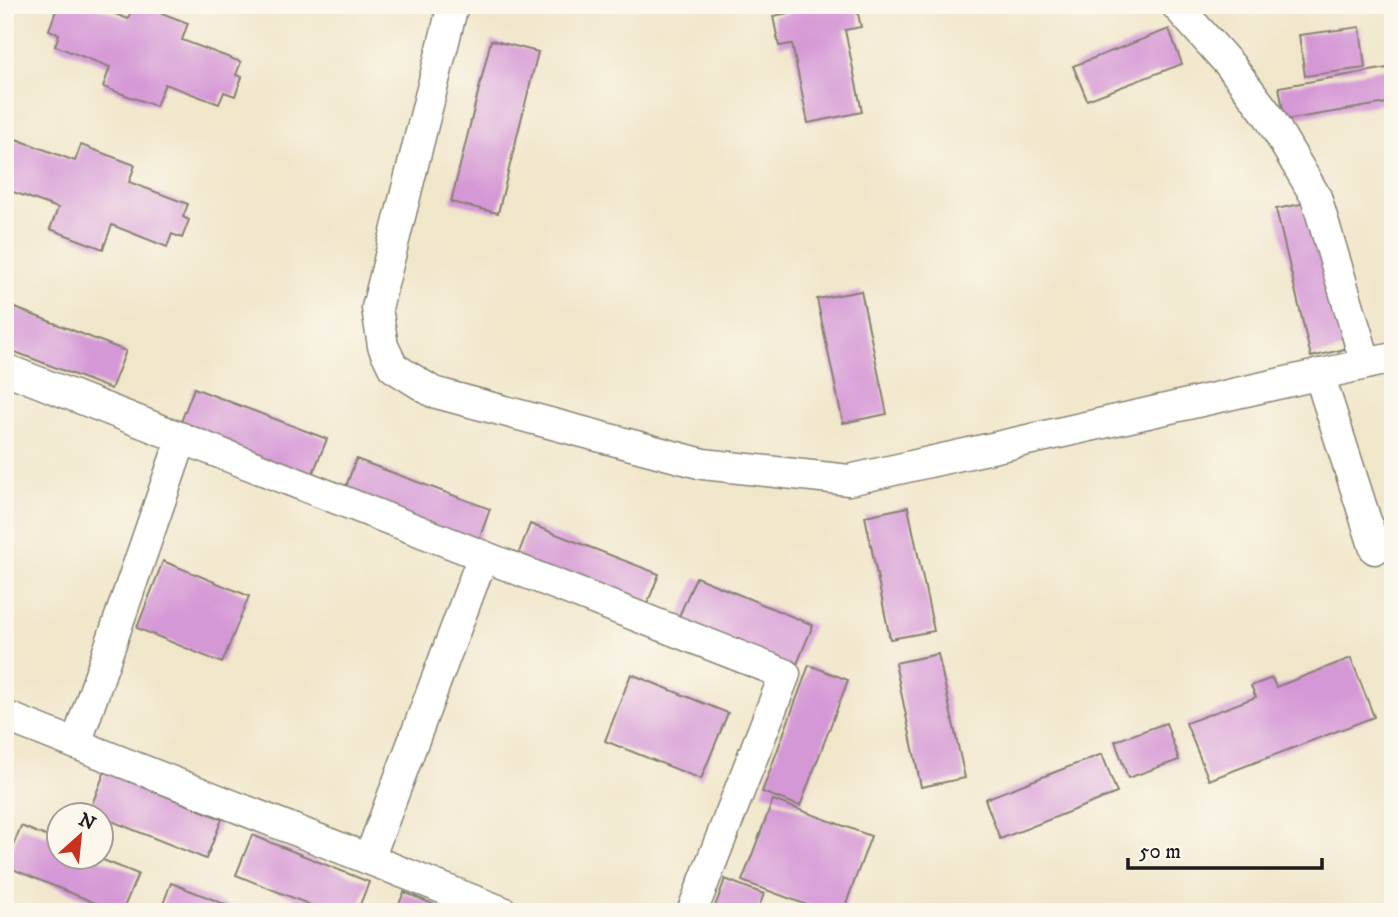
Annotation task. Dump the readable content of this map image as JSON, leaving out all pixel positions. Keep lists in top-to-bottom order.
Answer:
{
  "scale_bar": "50 m",
  "north": "top right"
}
